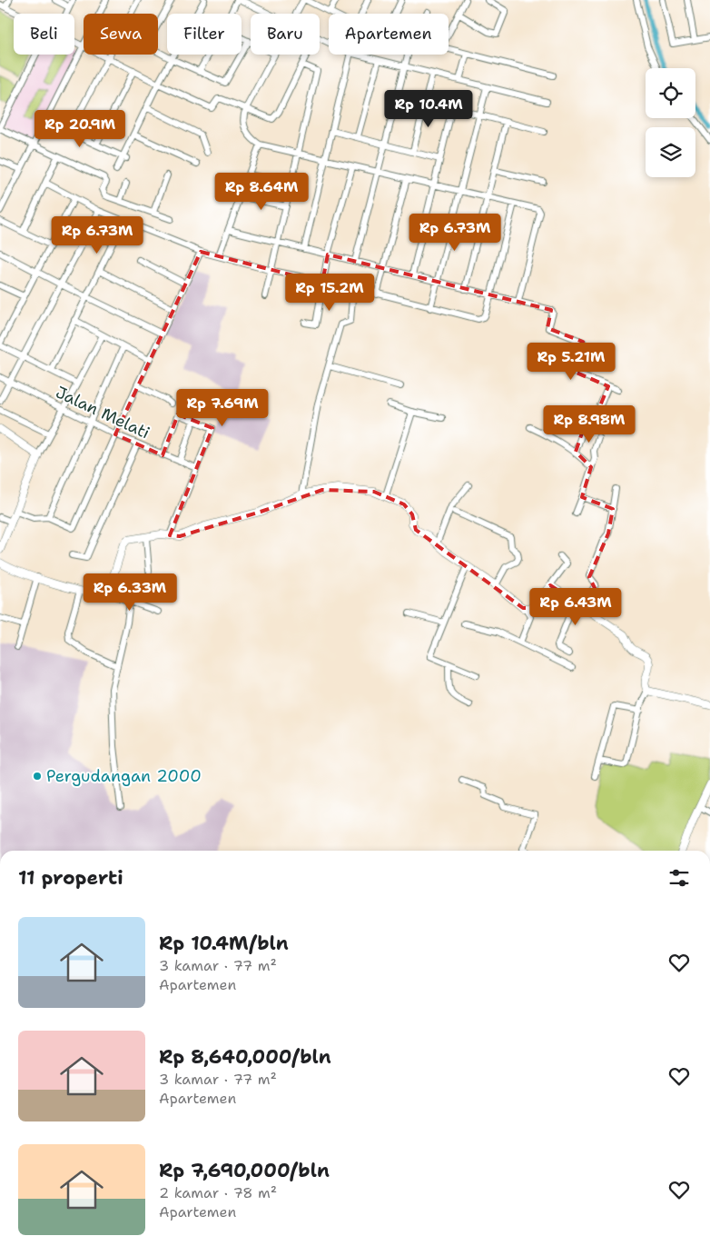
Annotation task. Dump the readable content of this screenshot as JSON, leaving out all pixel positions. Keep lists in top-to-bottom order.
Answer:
{
  "streets": {
    "street": ["Jalan Melati"]
  },
  "places": ["Pergudangan 2000"],
  "page": {
    "chip": [
      "Beli",
      "Sewa",
      "Filter",
      "Baru",
      "Apartemen"
    ],
    "price": [
      "Rp 10.4M",
      "Rp 20.9M",
      "Rp 8.64M",
      "Rp 6.73M",
      "Rp 6.73M",
      "Rp 15.2M",
      "Rp 5.21M",
      "Rp 7.69M",
      "Rp 8.98M",
      "Rp 6.33M",
      "Rp 6.43M"
    ],
    "heading": "11 properti",
    "list": [
      {
        "name": "Rp 10.4M/bln",
        "note": "3 kamar · 77 m² · Apartemen"
      },
      {
        "name": "Rp 8,640,000/bln",
        "note": "3 kamar · 77 m² · Apartemen"
      },
      {
        "name": "Rp 7,690,000/bln",
        "note": "2 kamar · 78 m² · Apartemen"
      }
    ]
  }
}
